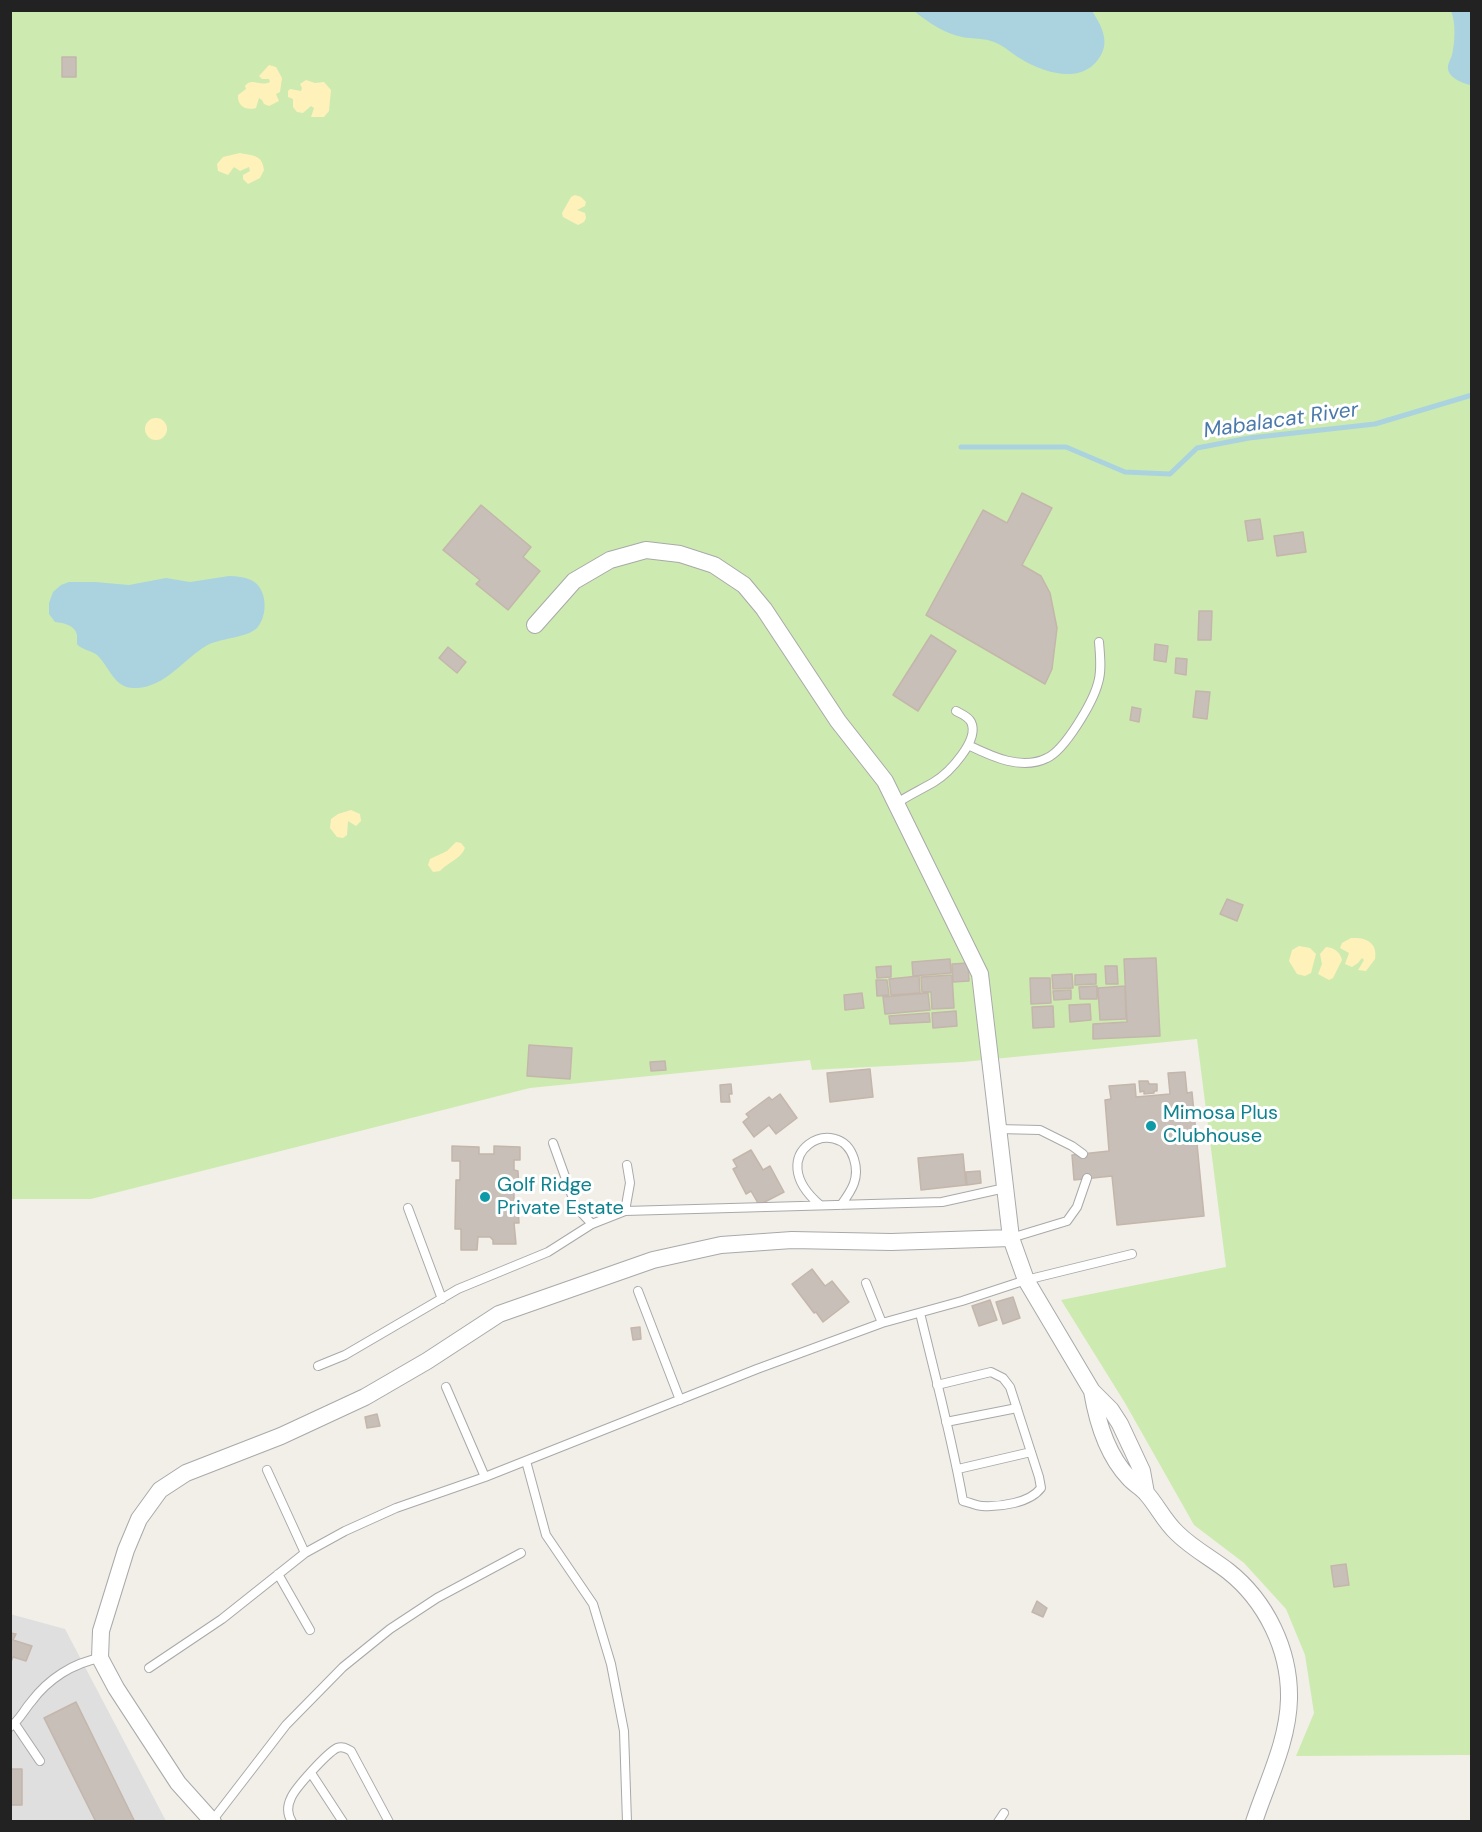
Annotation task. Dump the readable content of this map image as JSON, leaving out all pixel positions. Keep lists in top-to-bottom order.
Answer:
{
  "water": ["Mabalacat River"],
  "places": ["Mimosa Plus Clubhouse", "Golf Ridge Private Estate"]
}
